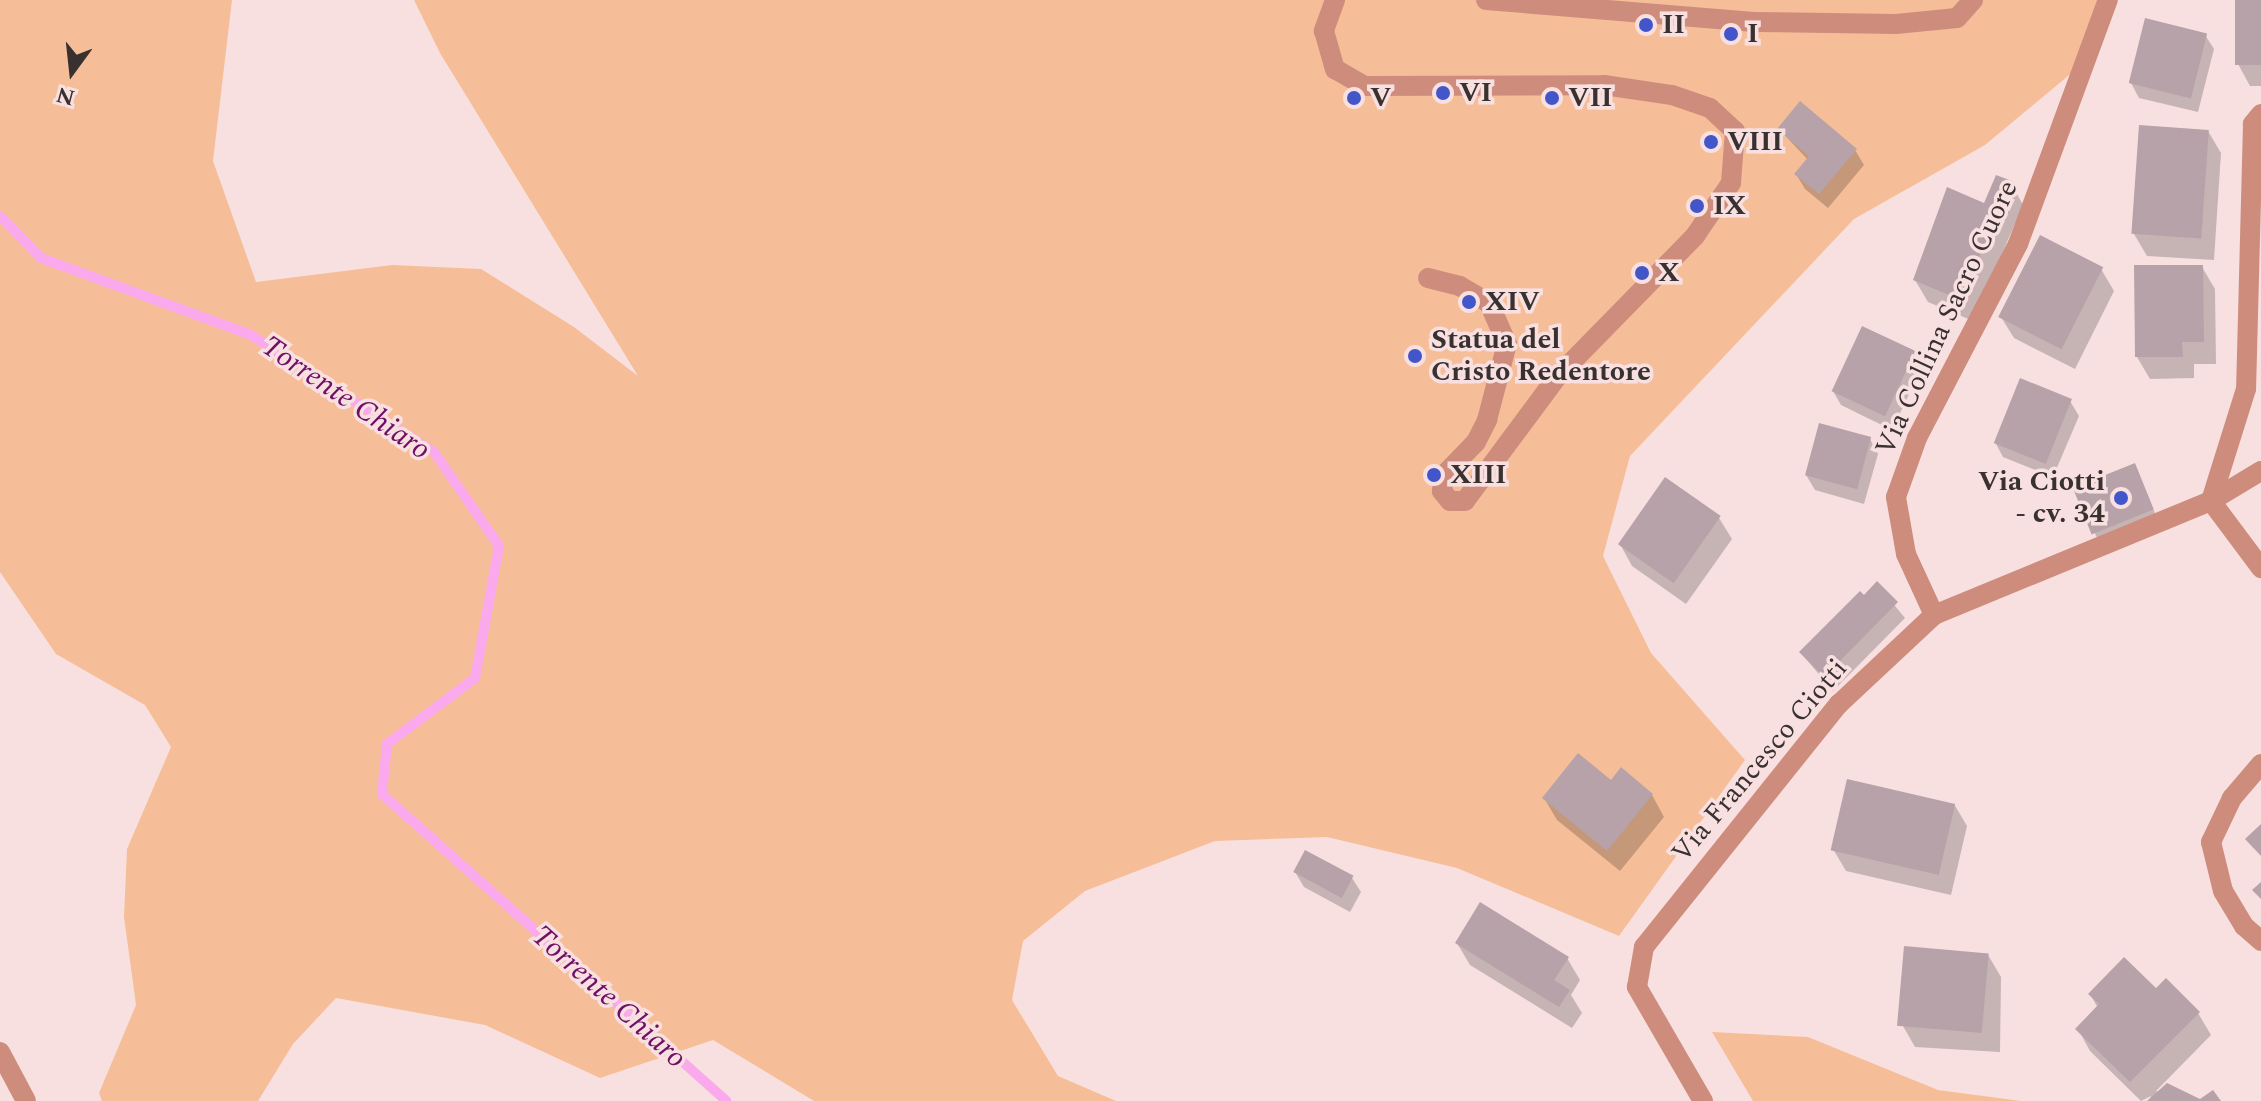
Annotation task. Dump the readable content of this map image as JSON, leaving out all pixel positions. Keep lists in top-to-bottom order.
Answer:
{
  "streets": {
    "street": ["Via Collina Sacro Cuore", "Via Francesco Ciotti"]
  },
  "crossings": [
    ["Via Collina Sacro Cuore", "Via Francesco Ciotti"]
  ],
  "water": ["Torrente Chiaro"],
  "places": [
    "II",
    "I",
    "VI",
    "V",
    "VII",
    "VIII",
    "IX",
    "X",
    "XIV",
    "Statua del Cristo Redentore",
    "XIII",
    "Via Ciotti - cv. 34"
  ],
  "north": "bottom"
}
